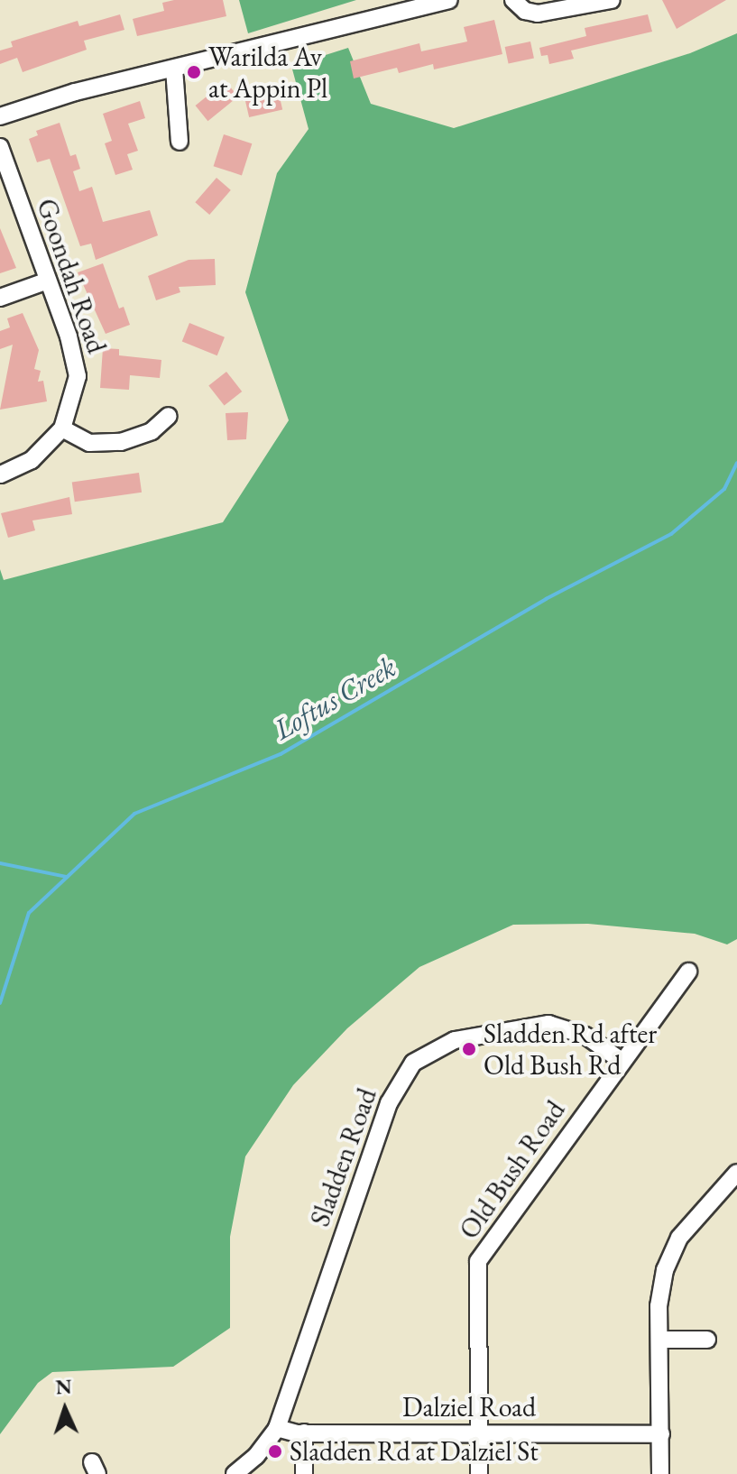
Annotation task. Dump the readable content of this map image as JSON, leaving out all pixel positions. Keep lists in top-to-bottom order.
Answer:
{
  "streets": {
    "street": [
      "Goondah Road",
      "Sladden Road",
      "Old Bush Road",
      "Dalziel Road"
    ]
  },
  "crossings": [
    ["Sladden Road", "Old Bush Road"],
    ["Sladden Road", "Dalziel Road"],
    ["Old Bush Road", "Dalziel Road"]
  ],
  "water": ["Loftus Creek"],
  "places": ["Warilda Av at Appin Pl", "Sladden Rd after Old Bush Rd", "Sladden Rd at Dalziel St"],
  "north": "top"
}
